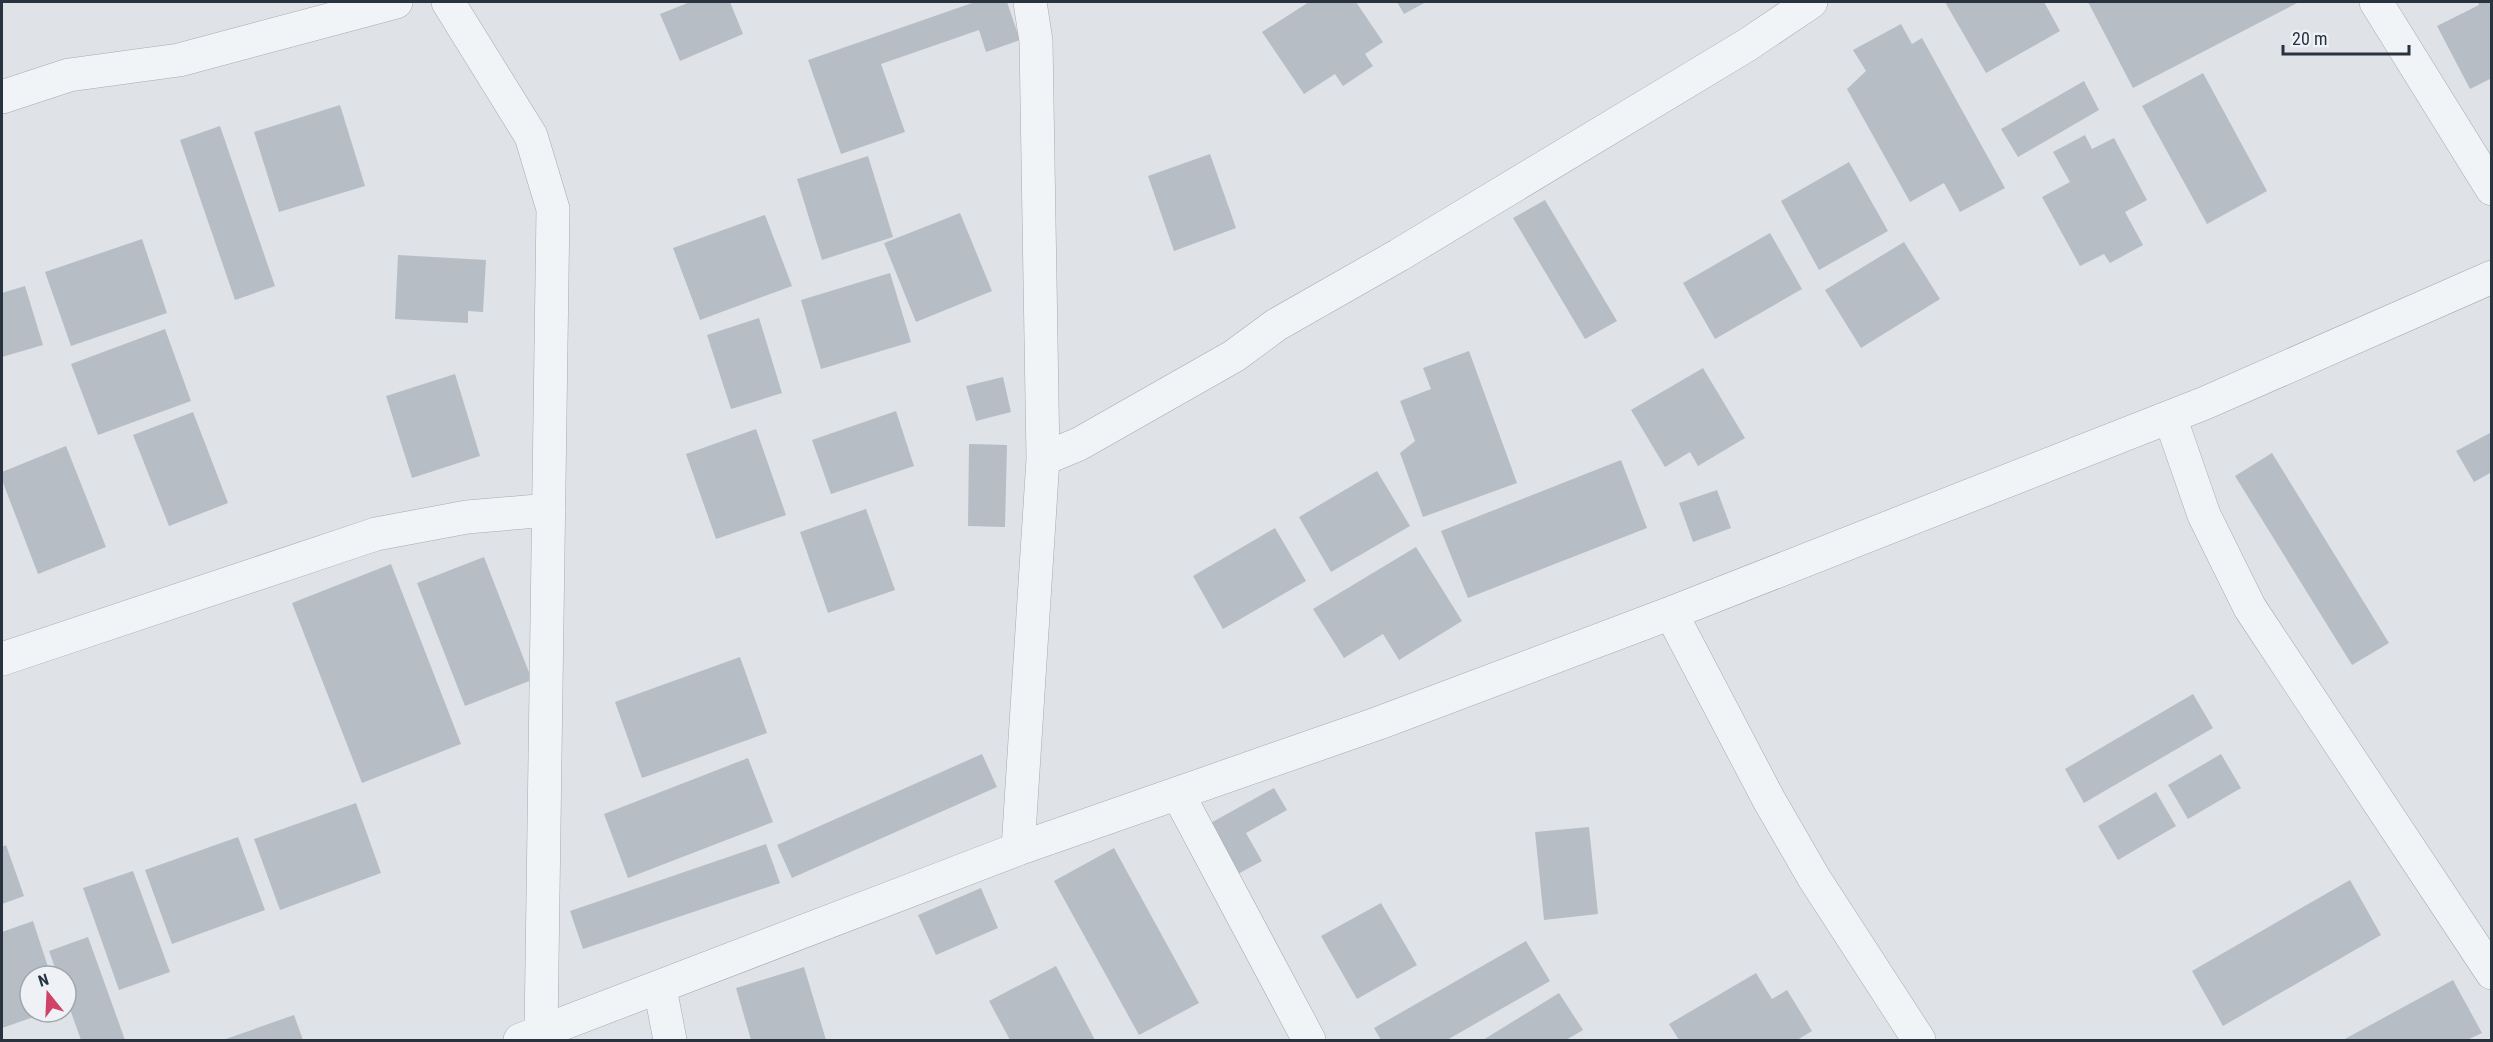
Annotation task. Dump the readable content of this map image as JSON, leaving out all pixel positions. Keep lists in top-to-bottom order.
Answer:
{
  "scale_bar": "20 m",
  "north": "top"
}
